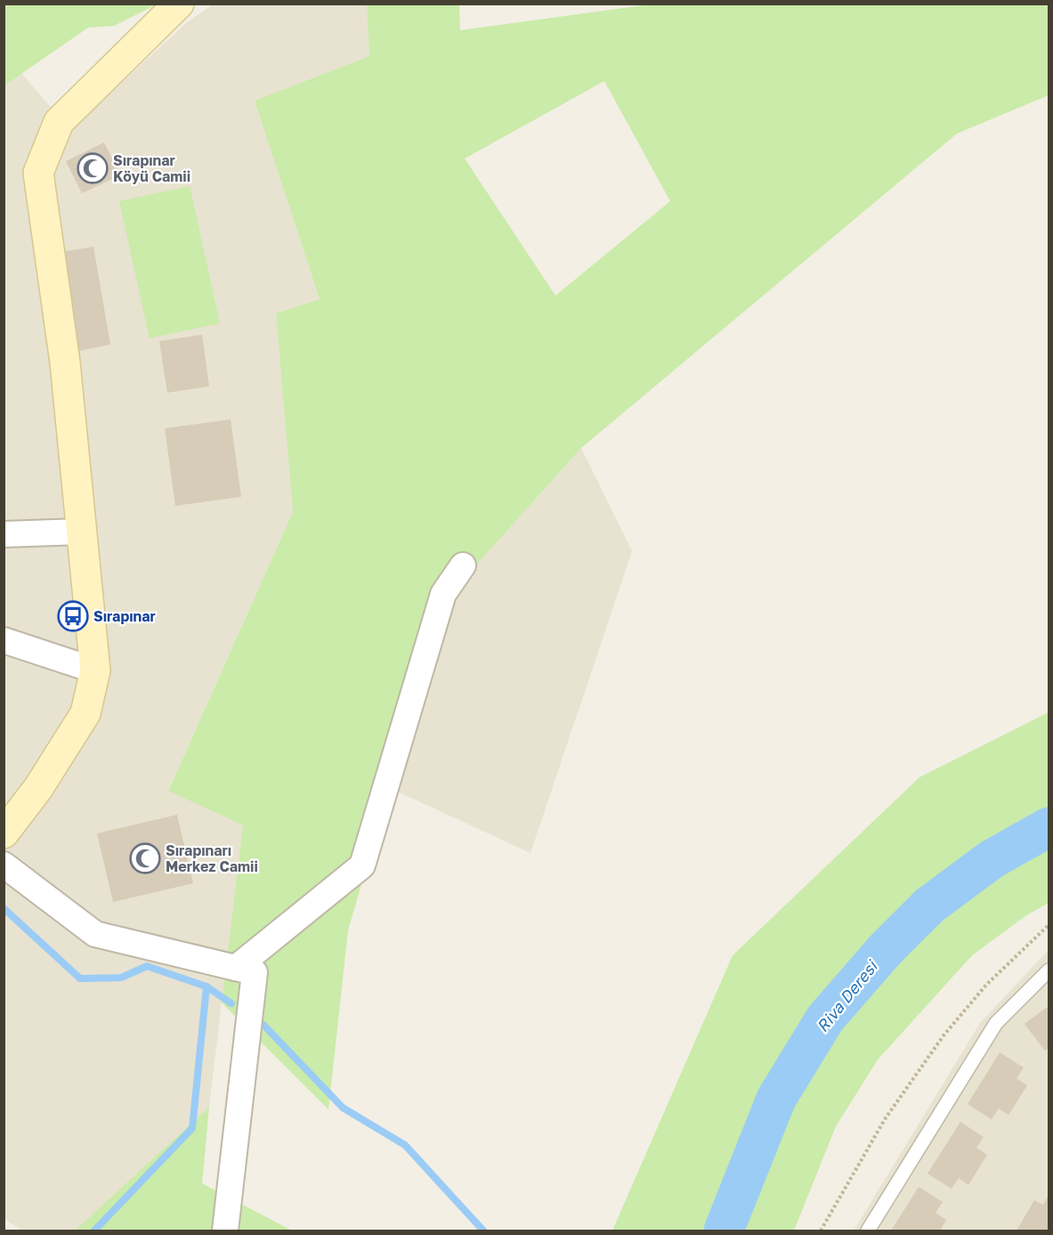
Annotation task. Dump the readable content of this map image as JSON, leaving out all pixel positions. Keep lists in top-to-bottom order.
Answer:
{
  "water": ["Riva Deresi"],
  "places": {
    "mosque": ["Sırapınar Köyü Camii", "Sırapınarı Merkez Camii"],
    "bus stop": ["Sırapınar"]
  }
}
